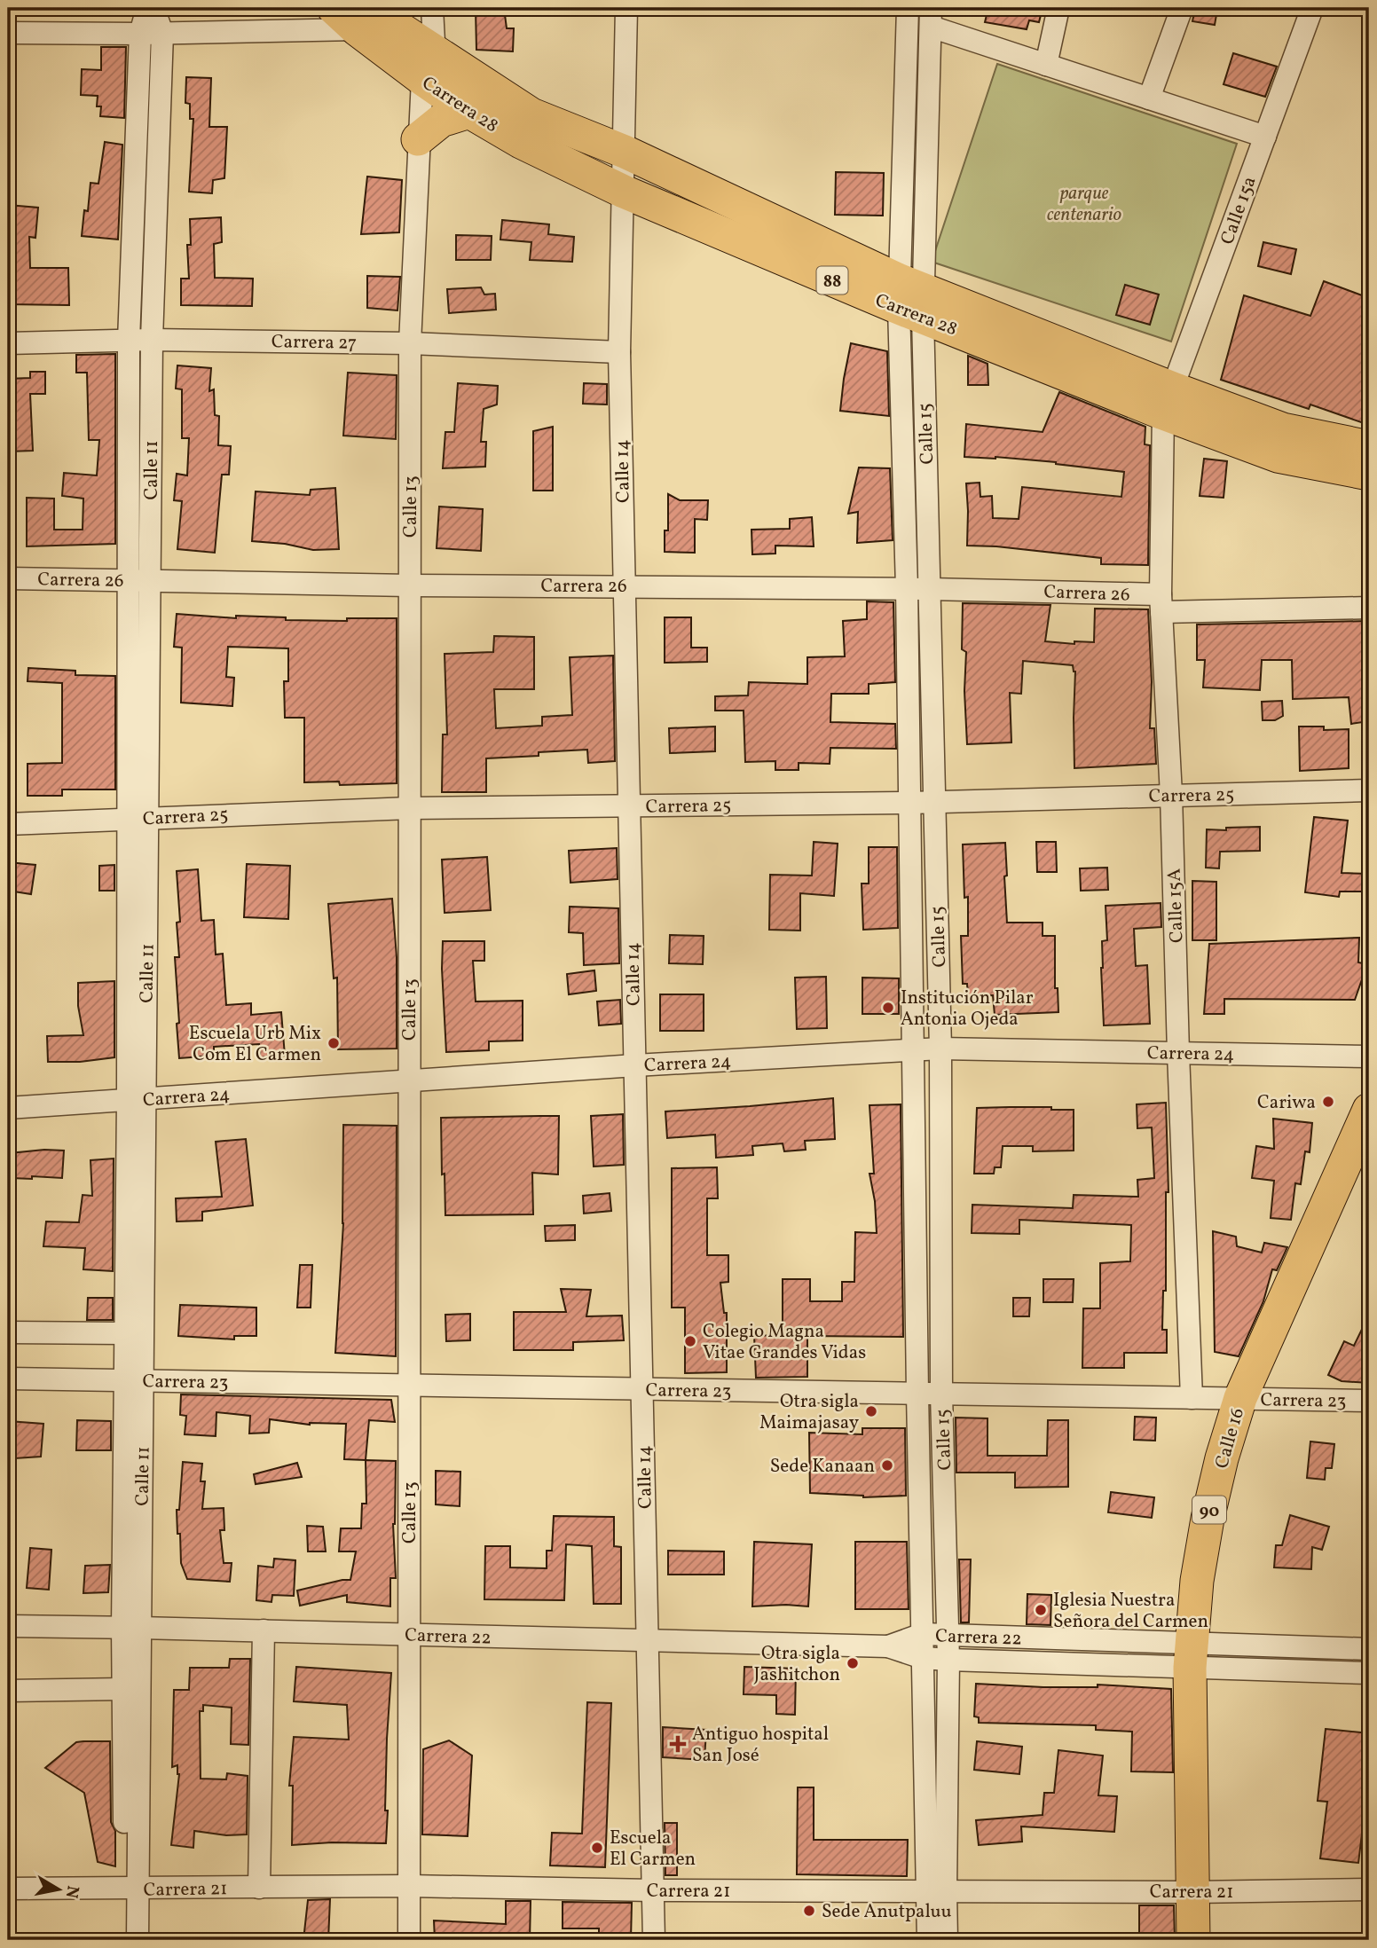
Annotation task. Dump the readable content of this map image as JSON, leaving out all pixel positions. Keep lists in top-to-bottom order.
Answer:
{
  "streets": {
    "highway": [
      "Carrera 28",
      "88",
      "Calle 16",
      "90"
    ],
    "street": [
      "Calle 15a",
      "Carrera 27",
      "Calle 15",
      "Calle 11",
      "Calle 14",
      "Calle 13",
      "Carrera 26",
      "Carrera 25",
      "Calle 15A",
      "Carrera 24",
      "Carrera 23",
      "Carrera 22",
      "Carrera 21"
    ]
  },
  "crossings": [
    ["Carrera 28", "Calle 15a"],
    ["Carrera 28", "Calle 15"],
    ["Carrera 28", "Calle 11"],
    ["Carrera 28", "Calle 14"],
    ["Carrera 28", "Calle 13"],
    ["Carrera 28", "Calle 15A"],
    ["Calle 15a", "Calle 15A"],
    ["Carrera 27", "Calle 11"],
    ["Carrera 27", "Calle 14"],
    ["Carrera 27", "Calle 13"],
    ["Calle 15", "Carrera 26"],
    ["Calle 15", "Carrera 25"],
    ["Calle 15", "Carrera 24"],
    ["Calle 15", "Carrera 23"],
    ["Calle 15", "Carrera 22"],
    ["Calle 15", "Carrera 21"],
    ["Calle 11", "Carrera 26"],
    ["Calle 11", "Carrera 25"],
    ["Calle 11", "Carrera 24"],
    ["Calle 11", "Carrera 23"],
    ["Calle 11", "Carrera 22"],
    ["Calle 11", "Carrera 21"],
    ["Calle 14", "Carrera 26"],
    ["Calle 14", "Carrera 25"],
    ["Calle 14", "Carrera 24"],
    ["Calle 14", "Carrera 23"],
    ["Calle 14", "Carrera 22"],
    ["Calle 14", "Carrera 21"],
    ["Calle 13", "Carrera 26"],
    ["Calle 13", "Carrera 25"],
    ["Calle 13", "Carrera 24"],
    ["Calle 13", "Carrera 23"],
    ["Calle 13", "Carrera 22"],
    ["Calle 13", "Carrera 21"],
    ["Carrera 26", "Calle 15A"],
    ["Carrera 25", "Calle 15A"],
    ["Calle 15A", "Carrera 24"],
    ["Calle 15A", "Carrera 23"],
    ["Carrera 23", "Calle 16"],
    ["Calle 16", "Carrera 22"],
    ["Calle 16", "Carrera 21"]
  ],
  "parks": ["parque centenario"],
  "places": {
    "other": [
      "Institución Pilar Antonia Ojeda",
      "Escuela Urb Mix Com El Carmen",
      "Cariwa",
      "Colegio Magna Vitae Grandes Vidas",
      "Otra sigla Maimajasay",
      "Sede Kanaan",
      "Iglesia Nuestra Señora del Carmen",
      "Otra sigla Jashitchon",
      "Escuela El Carmen",
      "Sede Anutpaluu"
    ],
    "health": ["Antiguo hospital San José"]
  },
  "north": "right"
}
